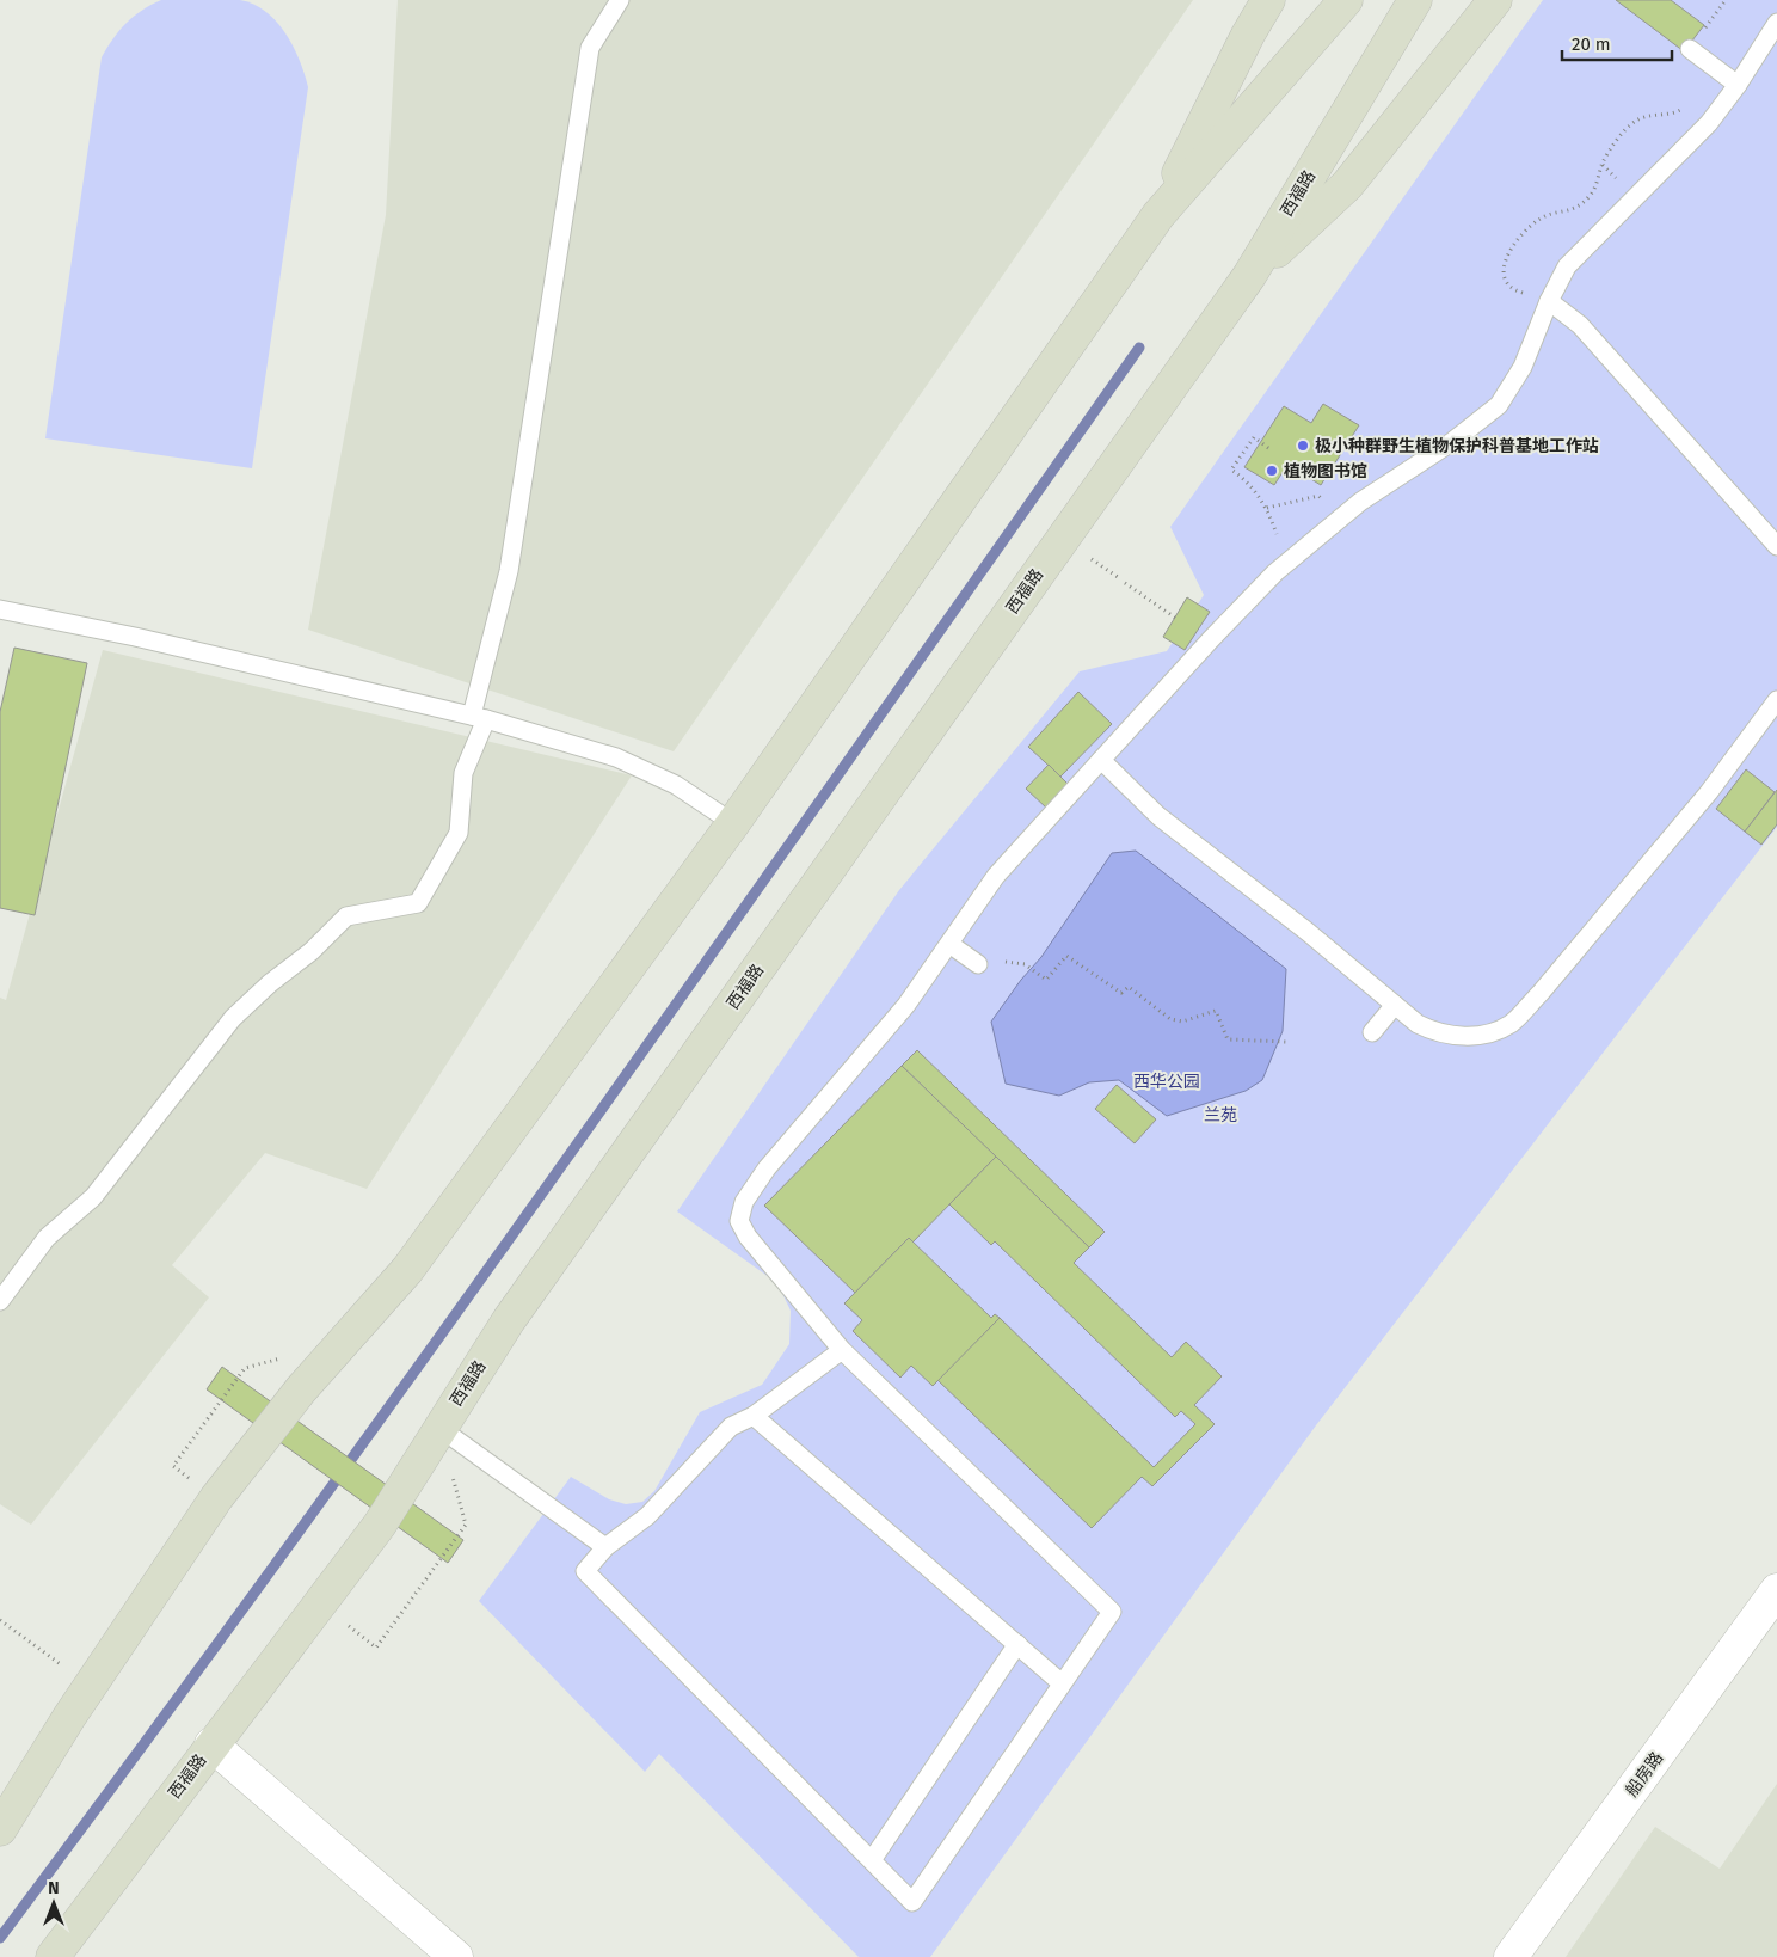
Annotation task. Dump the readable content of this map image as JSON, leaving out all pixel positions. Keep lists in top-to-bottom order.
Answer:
{
  "streets": {
    "main road": ["西福路"],
    "street": ["船房路"]
  },
  "parks": ["西华公园", "兰苑"],
  "places": ["极小种群野生植物保护科普基地工作站", "植物图书馆"],
  "scale_bar": "20 m",
  "north": "top"
}
